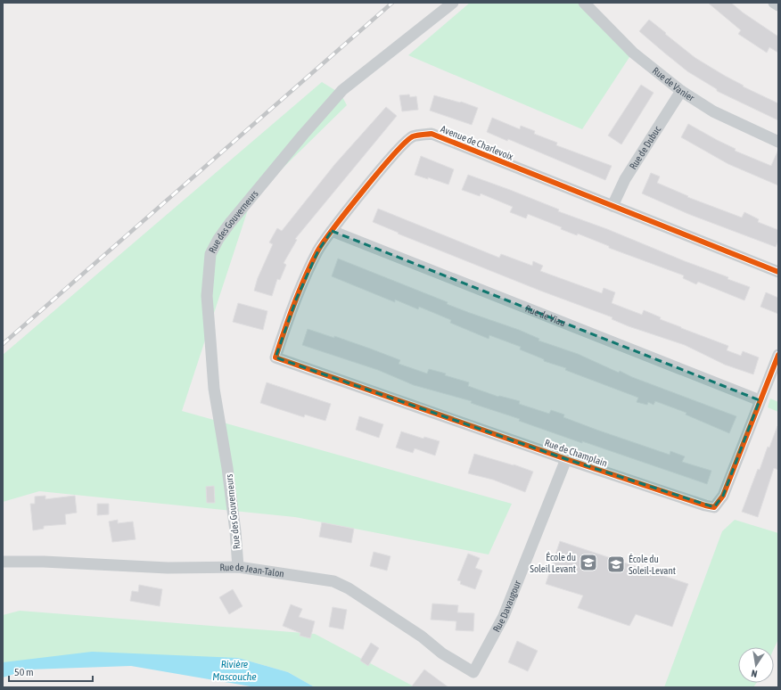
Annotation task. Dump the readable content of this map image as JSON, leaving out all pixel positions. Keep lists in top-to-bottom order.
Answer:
{
  "streets": {
    "street": [
      "Rue de Vanier",
      "Avenue de Charlevoix",
      "Rue de Dubuc",
      "Rue des Gouverneurs",
      "Rue de Viau",
      "Rue de Champlain",
      "Rue de Jean-Talon",
      "Rue Davaugour"
    ]
  },
  "crossings": [
    ["Rue de Vanier", "Rue de Dubuc"],
    ["Avenue de Charlevoix", "Rue de Dubuc"],
    ["Avenue de Charlevoix", "Rue de Viau"],
    ["Avenue de Charlevoix", "Rue de Champlain"],
    ["Rue des Gouverneurs", "Rue de Jean-Talon"],
    ["Rue de Viau", "Rue de Champlain"],
    ["Rue de Champlain", "Rue Davaugour"],
    ["Rue de Jean-Talon", "Rue Davaugour"]
  ],
  "water": ["Rivière Mascouche"],
  "places": {
    "school or university": ["École du Soleil Levant", "École du Soleil-Levant"]
  },
  "scale_bar": "50 m",
  "north": "bottom"
}
